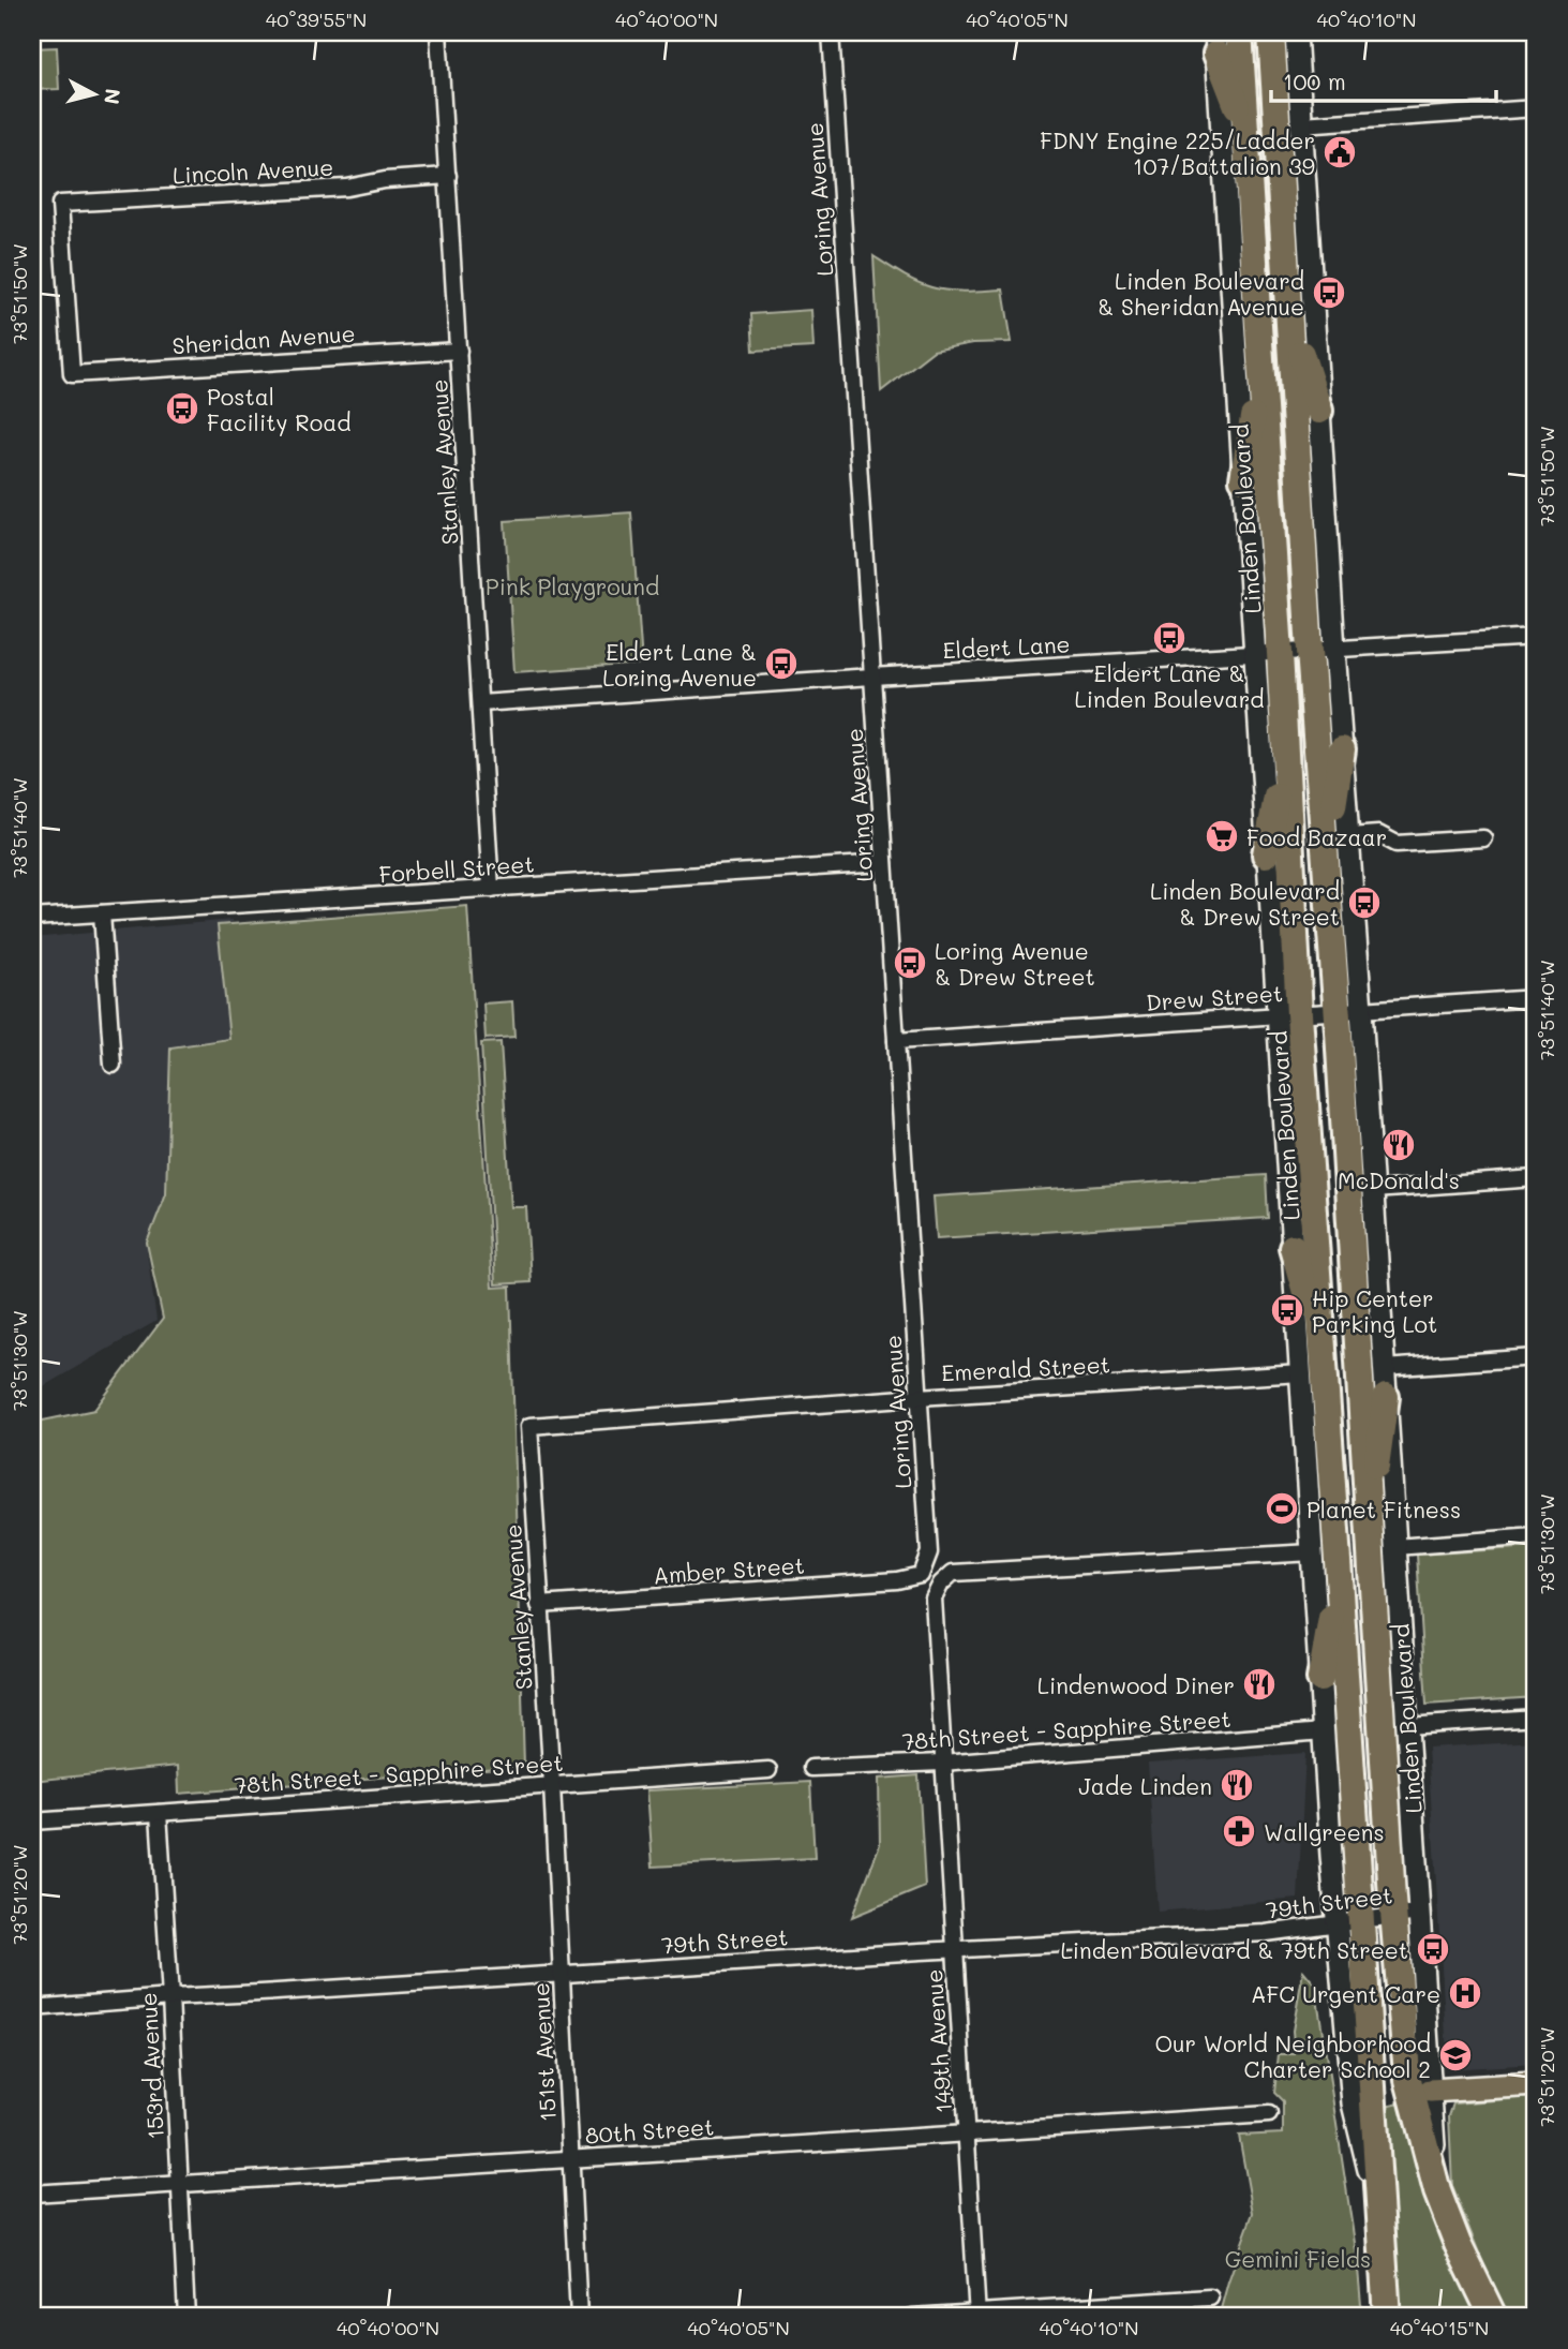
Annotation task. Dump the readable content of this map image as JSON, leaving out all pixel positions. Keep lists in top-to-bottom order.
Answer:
{
  "streets": {
    "highway": ["Linden Boulevard"],
    "street": [
      "Lincoln Avenue",
      "Loring Avenue",
      "Sheridan Avenue",
      "Stanley Avenue",
      "Eldert Lane",
      "Forbell Street",
      "Drew Street",
      "Emerald Street",
      "Amber Street",
      "78th Street - Sapphire Street",
      "79th Street",
      "149th Avenue",
      "151st Avenue",
      "153rd Avenue",
      "80th Street"
    ]
  },
  "crossings": [
    ["Lincoln Avenue", "Sheridan Avenue"],
    ["Lincoln Avenue", "Stanley Avenue"],
    ["Loring Avenue", "Eldert Lane"],
    ["Loring Avenue", "Forbell Street"],
    ["Loring Avenue", "Drew Street"],
    ["Loring Avenue", "Emerald Street"],
    ["Loring Avenue", "Amber Street"],
    ["Sheridan Avenue", "Stanley Avenue"],
    ["Stanley Avenue", "Eldert Lane"],
    ["Stanley Avenue", "Forbell Street"],
    ["Stanley Avenue", "Emerald Street"],
    ["Stanley Avenue", "Amber Street"],
    ["Stanley Avenue", "78th Street - Sapphire Street"],
    ["Stanley Avenue", "151st Avenue"],
    ["Linden Boulevard", "Eldert Lane"],
    ["Linden Boulevard", "Drew Street"],
    ["Linden Boulevard", "Emerald Street"],
    ["Linden Boulevard", "78th Street - Sapphire Street"],
    ["Linden Boulevard", "79th Street"],
    ["78th Street - Sapphire Street", "149th Avenue"],
    ["78th Street - Sapphire Street", "151st Avenue"],
    ["78th Street - Sapphire Street", "153rd Avenue"],
    ["79th Street", "149th Avenue"],
    ["79th Street", "151st Avenue"],
    ["79th Street", "153rd Avenue"],
    ["149th Avenue", "80th Street"],
    ["151st Avenue", "80th Street"],
    ["153rd Avenue", "80th Street"]
  ],
  "parks": ["Pink Playground", "Gemini Fields"],
  "places": {
    "public building": ["FDNY Engine 225/Ladder 107/Battalion 39"],
    "bus stop": [
      "Linden Boulevard & Sheridan Avenue",
      "Postal Facility Road",
      "Eldert Lane & Linden Boulevard",
      "Eldert Lane & Loring Avenue",
      "Linden Boulevard & Drew Street",
      "Loring Avenue & Drew Street",
      "Hip Center Parking Lot",
      "Linden Boulevard & 79th Street"
    ],
    "supermarket": ["Food Bazaar"],
    "restaurant": ["McDonald's", "Lindenwood Diner", "Jade Linden"],
    "sports": ["Planet Fitness"],
    "pharmacy": ["Wallgreens"],
    "hospital": ["AFC Urgent Care"],
    "school or university": ["Our World Neighborhood Charter School 2"]
  },
  "scale_bar": "100 m",
  "north": "right",
  "coordinates": [
    "40°39'55\"N",
    "40°40'00\"N",
    "40°40'05\"N",
    "40°40'10\"N",
    "73°51'50\"W",
    "73°51'40\"W",
    "73°51'30\"W",
    "73°51'20\"W",
    "40°40'15\"N"
  ]
}
